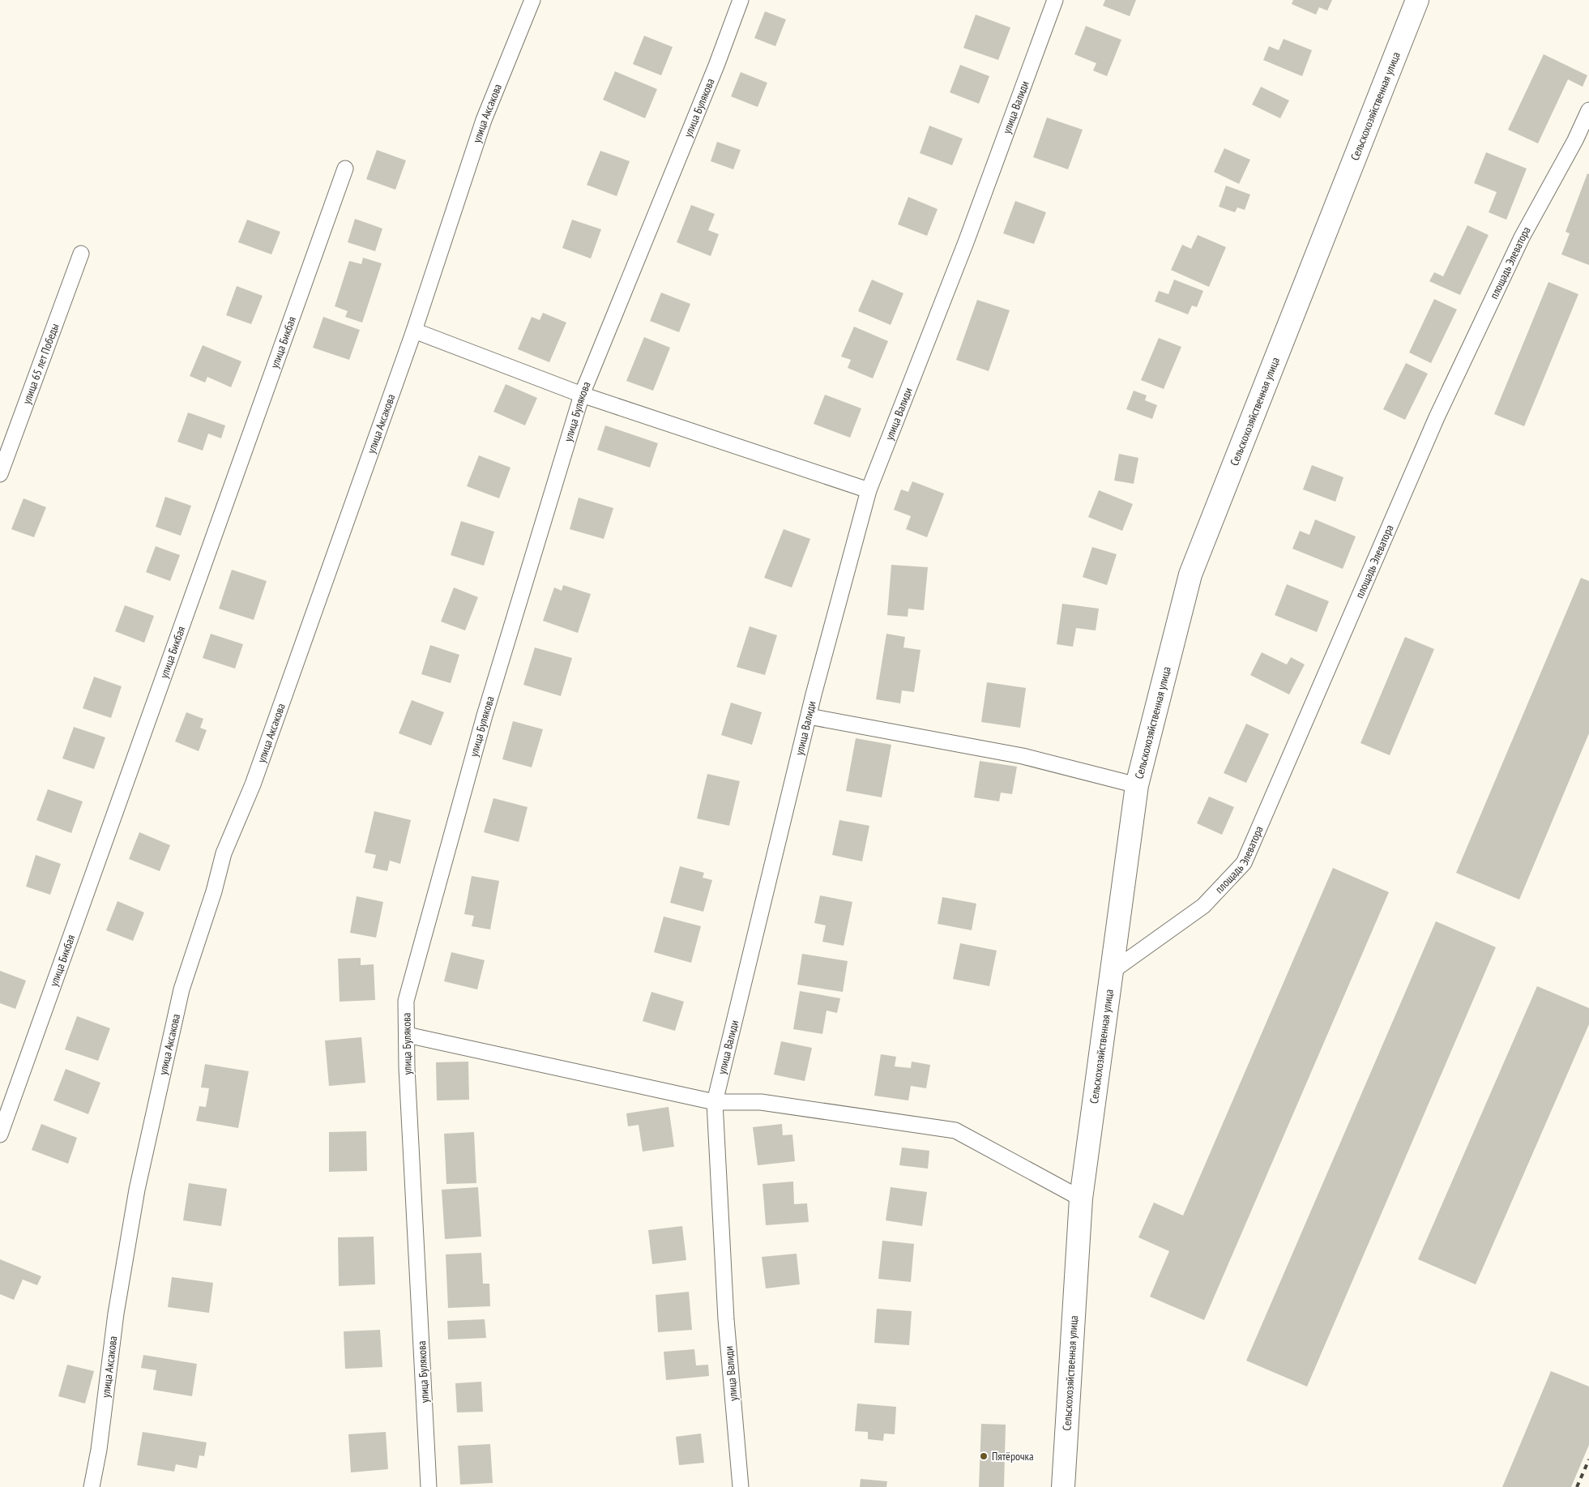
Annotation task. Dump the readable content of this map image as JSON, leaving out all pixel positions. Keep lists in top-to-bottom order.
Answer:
{
  "streets": {
    "main road": ["Сельскохозяйственная улица"],
    "street": [
      "улица Валиди",
      "улица Булякова",
      "улица Аксакова",
      "площадь Элеватора",
      "улица Бикбая",
      "улица 65 лет Победы"
    ]
  },
  "crossings": [
    ["Сельскохозяйственная улица", "площадь Элеватора"]
  ],
  "places": ["Пятёрочка"]
}
